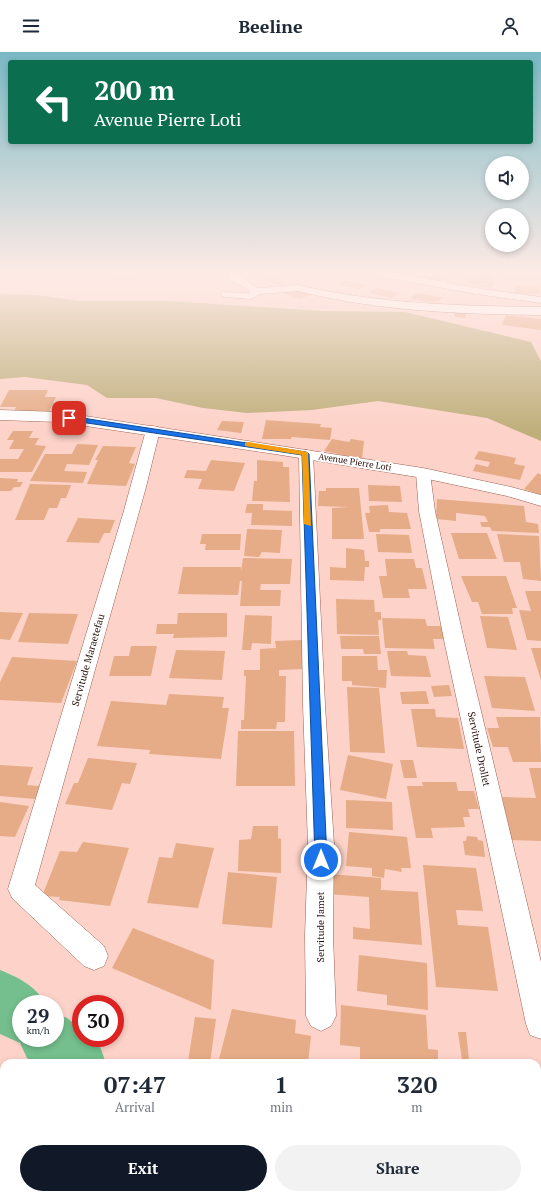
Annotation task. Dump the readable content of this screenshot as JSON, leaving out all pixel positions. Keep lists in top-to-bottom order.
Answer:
{
  "streets": {
    "main road": ["Avenue Pierre Loti"],
    "street": ["Servitude Maraetefau", "Servitude Drollet", "Servitude Jamet"]
  },
  "crossings": [
    ["Avenue Pierre Loti", "Servitude Maraetefau"],
    ["Avenue Pierre Loti", "Servitude Drollet"],
    ["Avenue Pierre Loti", "Servitude Jamet"]
  ],
  "page": {
    "header": "Beeline",
    "turn": ["200 m", "Avenue Pierre Loti"],
    "speed": "29 km/h",
    "limit": "30",
    "eta": [
      "07:47",
      "Arrival",
      "1",
      "min",
      "320",
      "m"
    ],
    "buttons": ["Exit", "Share"]
  }
}
